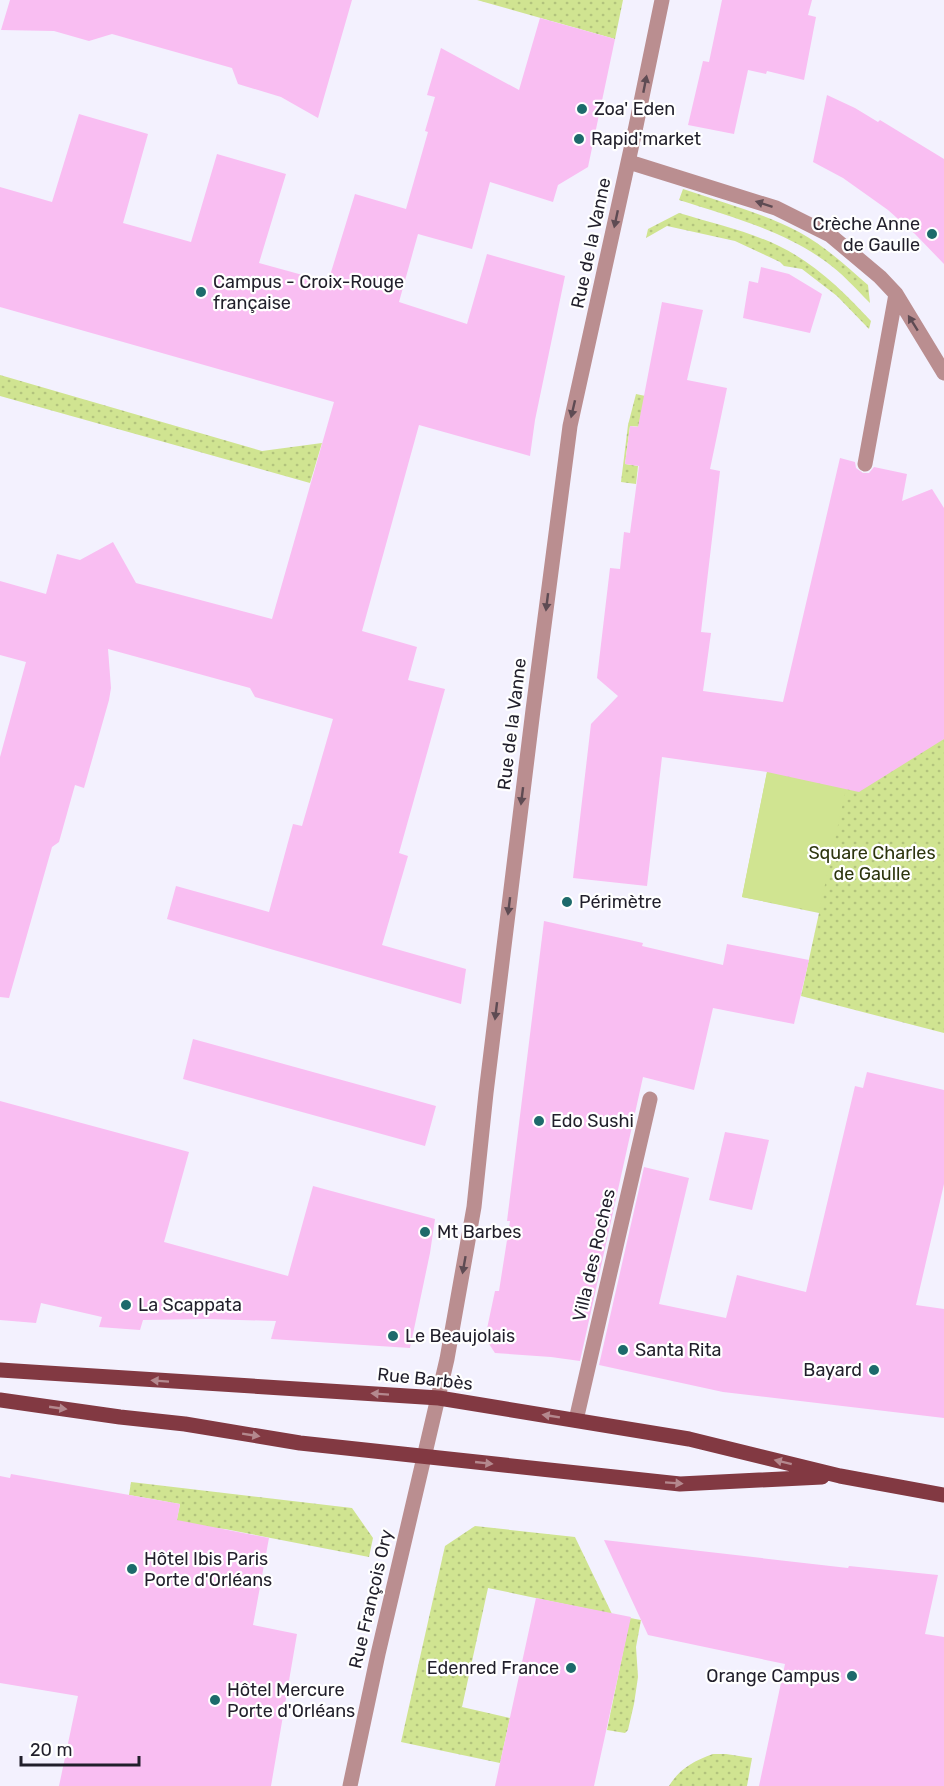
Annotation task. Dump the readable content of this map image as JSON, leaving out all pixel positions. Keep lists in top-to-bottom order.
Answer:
{
  "streets": {
    "main road": ["Rue Barbès"],
    "street": ["Rue de la Vanne", "Villa des Roches", "Rue François Ory"]
  },
  "crossings": [
    ["Rue de la Vanne", "Rue Barbès"],
    ["Rue de la Vanne", "Rue François Ory"],
    ["Villa des Roches", "Rue Barbès"],
    ["Rue Barbès", "Rue François Ory"]
  ],
  "parks": ["Square Charles de Gaulle"],
  "places": [
    "Zoa' Eden",
    "Rapid'market",
    "Crèche Anne de Gaulle",
    "Campus - Croix-Rouge française",
    "Périmètre",
    "Edo Sushi",
    "Mt Barbes",
    "La Scappata",
    "Le Beaujolais",
    "Santa Rita",
    "Bayard",
    "Hôtel Ibis Paris Porte d'Orléans",
    "Edenred France",
    "Orange Campus",
    "Hôtel Mercure Porte d'Orléans"
  ],
  "scale_bar": "20 m"
}
